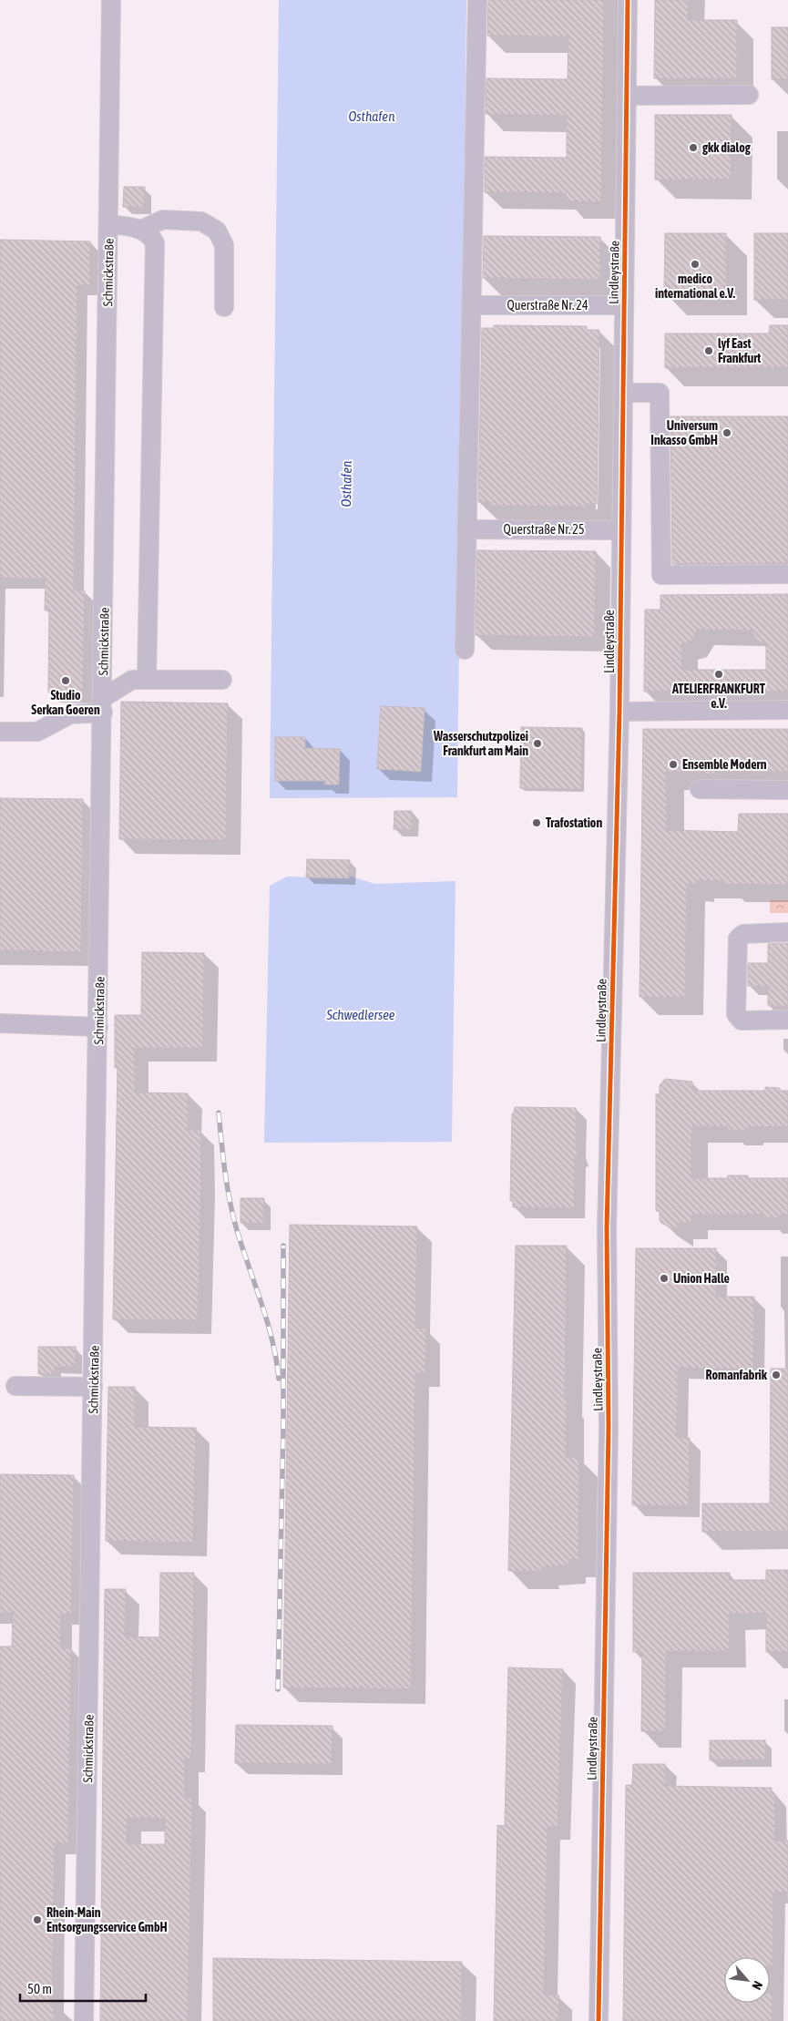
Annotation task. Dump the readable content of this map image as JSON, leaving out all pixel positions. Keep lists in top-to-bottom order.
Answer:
{
  "streets": {
    "street": [
      "Schmickstraße",
      "Lindleystraße",
      "Querstraße Nr. 24",
      "Querstraße Nr. 25"
    ]
  },
  "crossings": [
    ["Lindleystraße", "Querstraße Nr. 24"],
    ["Lindleystraße", "Querstraße Nr. 25"]
  ],
  "water": ["Osthafen", "Schwedlersee"],
  "places": [
    "gkk dialog",
    "medico international e.V.",
    "lyf East Frankfurt",
    "Universum Inkasso GmbH",
    "ATELIERFRANKFURT e.V.",
    "Studio Serkan Goeren",
    "Wasserschutzpolizei Frankfurt am Main",
    "Ensemble Modern",
    "Trafostation",
    "Union Halle",
    "Romanfabrik",
    "Rhein-Main Entsorgungsservice GmbH"
  ],
  "scale_bar": "50 m",
  "north": "bottom right"
}
